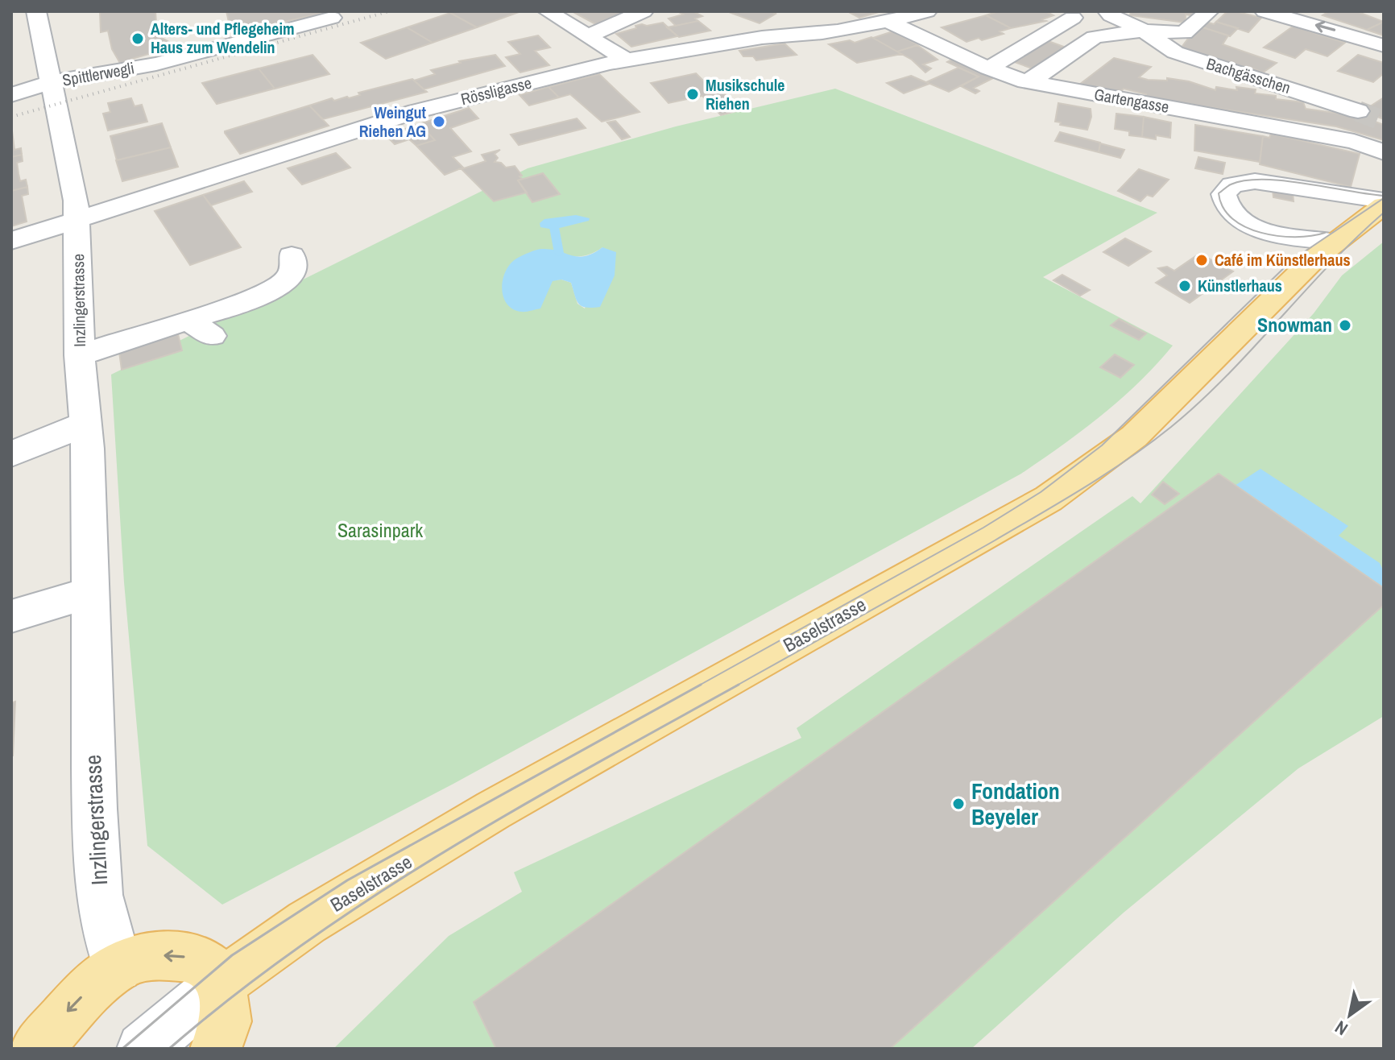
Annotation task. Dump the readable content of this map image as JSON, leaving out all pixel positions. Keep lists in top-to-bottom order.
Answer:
{
  "streets": {
    "main road": ["Baselstrasse"],
    "street": [
      "Spittlerwegli",
      "Bachgässchen",
      "Rössligasse",
      "Gartengasse",
      "Inzlingerstrasse"
    ]
  },
  "crossings": [
    ["Spittlerwegli", "Inzlingerstrasse"],
    ["Rössligasse", "Gartengasse"],
    ["Rössligasse", "Inzlingerstrasse"]
  ],
  "parks": ["Sarasinpark"],
  "places": [
    "Alters- und Pflegeheim Haus zum Wendelin",
    "Musikschule Riehen",
    "Weingut Riehen AG",
    "Café im Künstlerhaus",
    "Künstlerhaus",
    "Snowman",
    "Fondation Beyeler"
  ],
  "north": "bottom left"
}
